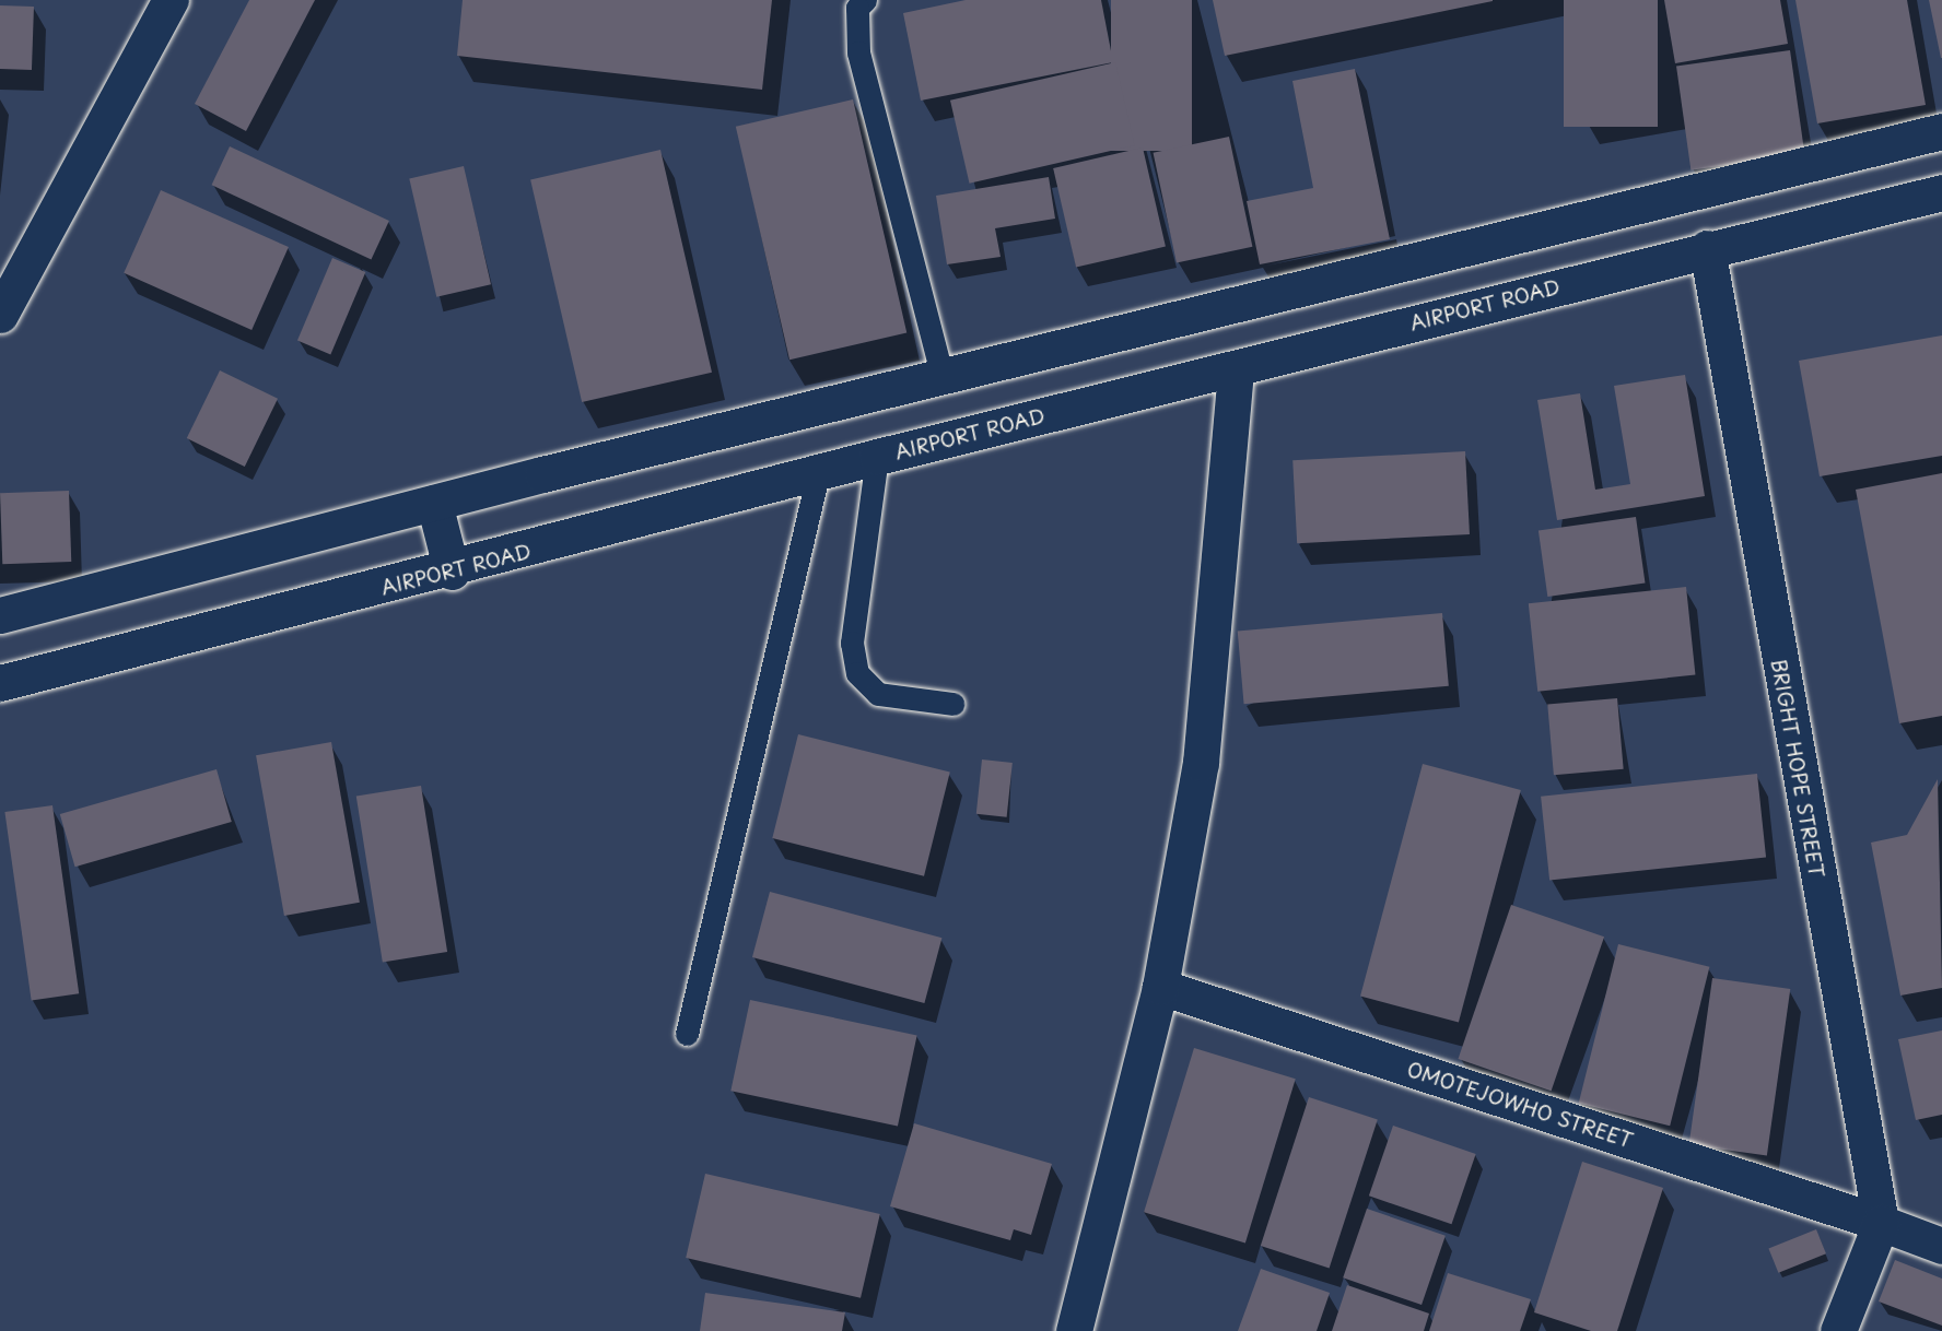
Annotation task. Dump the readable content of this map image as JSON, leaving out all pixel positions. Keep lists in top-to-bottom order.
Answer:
{
  "streets": {
    "main road": ["AIRPORT ROAD", "BRIGHT HOPE STREET", "OMOTEJOWHO STREET"]
  },
  "crossings": [
    ["AIRPORT ROAD", "BRIGHT HOPE STREET"],
    ["BRIGHT HOPE STREET", "OMOTEJOWHO STREET"]
  ]
}
